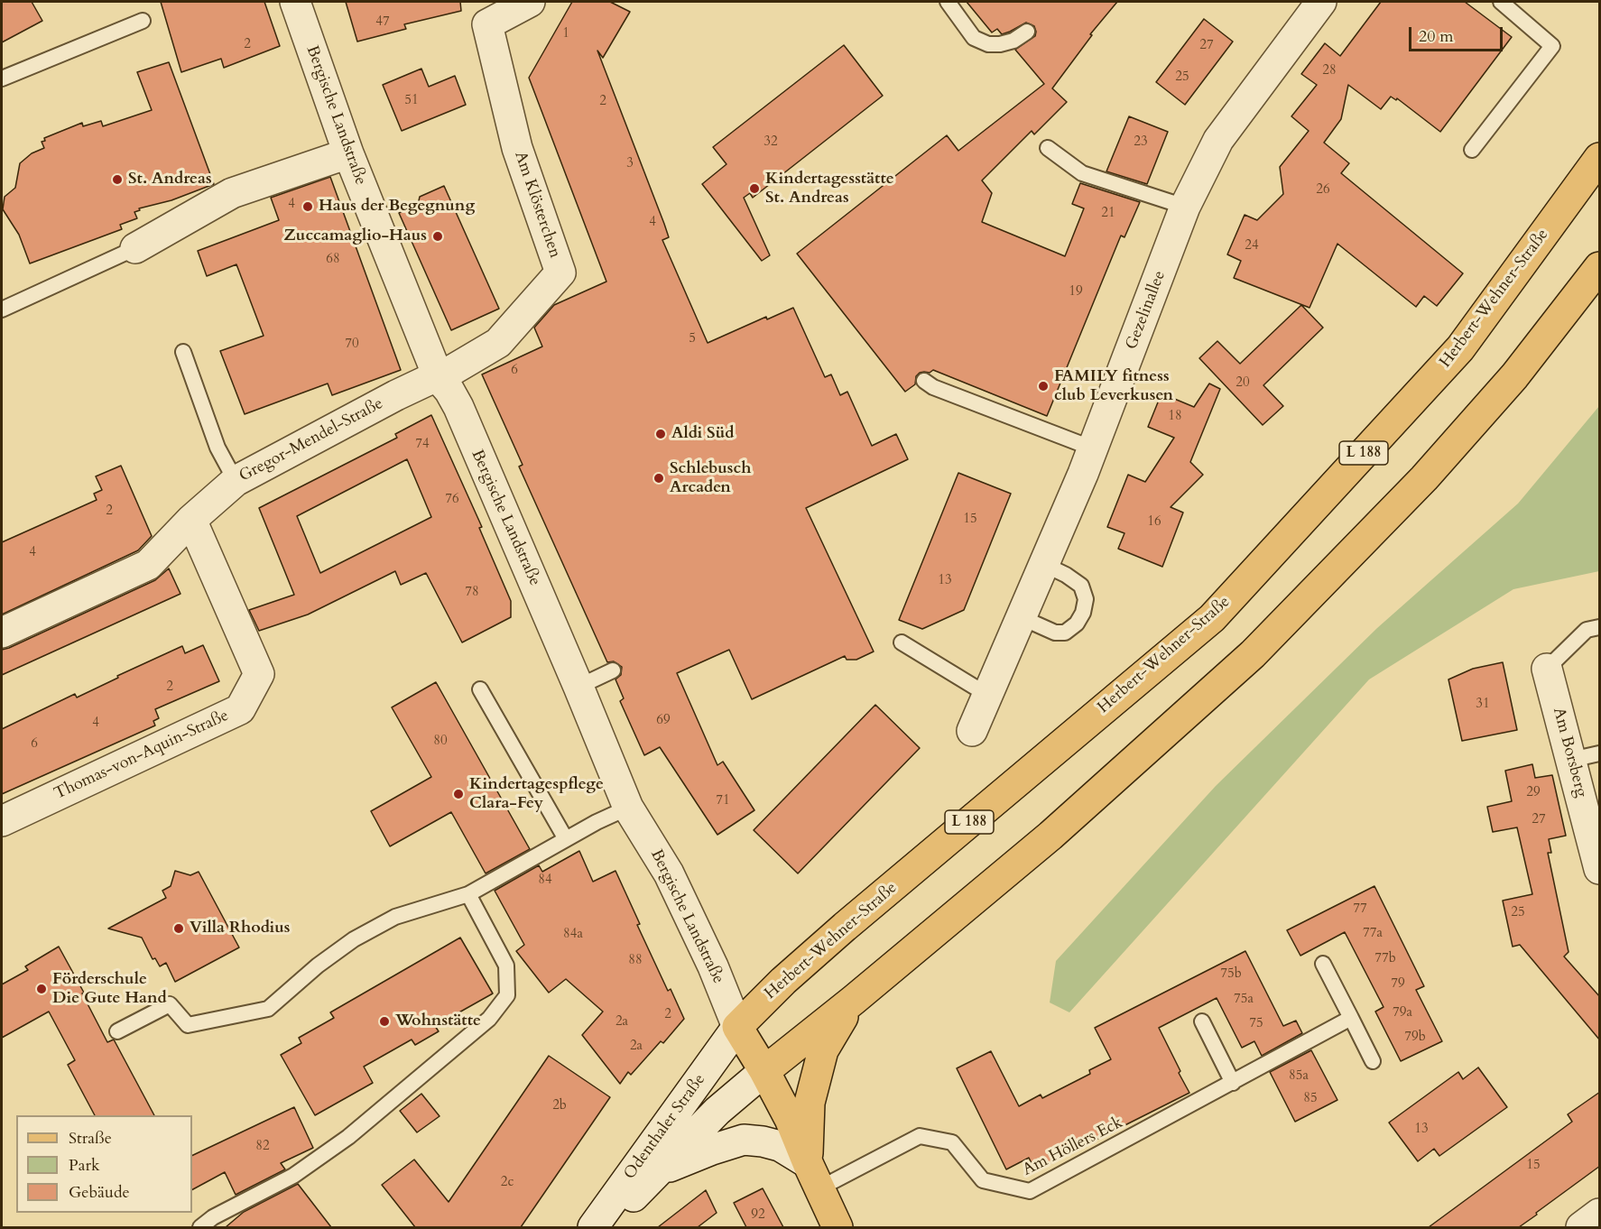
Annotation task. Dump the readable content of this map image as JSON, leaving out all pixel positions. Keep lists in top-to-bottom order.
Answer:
{
  "streets": {
    "main road": ["Herbert-Wehner-Straße", "L 188"],
    "street": [
      "Bergische Landstraße",
      "Am Klösterchen",
      "Gezelinallee",
      "Gregor-Mendel-Straße",
      "Am Borsberg",
      "Thomas-von-Aquin-Straße",
      "Odenthaler Straße"
    ],
    "lane": ["Am Höllers Eck"]
  },
  "crossings": [
    ["Bergische Landstraße", "Am Klösterchen"],
    ["Bergische Landstraße", "Herbert-Wehner-Straße"],
    ["Bergische Landstraße", "Gregor-Mendel-Straße"],
    ["Bergische Landstraße", "Odenthaler Straße"],
    ["Am Klösterchen", "Gregor-Mendel-Straße"],
    ["Herbert-Wehner-Straße", "Odenthaler Straße"],
    ["Gregor-Mendel-Straße", "Thomas-von-Aquin-Straße"]
  ],
  "places": [
    "St. Andreas",
    "Kindertagesstätte St. Andreas",
    "Haus der Begegnung",
    "Zuccamaglio-Haus",
    "FAMILY fitness club Leverkusen",
    "Aldi Süd",
    "Schlebusch Arcaden",
    "Kindertagespflege Clara-Fey",
    "Villa Rhodius",
    "Förderschule Die Gute Hand",
    "Wohnstätte"
  ],
  "house_numbers": [
    "47",
    "1",
    "2",
    "27",
    "28",
    "25",
    "51",
    "2",
    "32",
    "23",
    "3",
    "26",
    "4",
    "21",
    "4",
    "24",
    "68",
    "19",
    "5",
    "70",
    "6",
    "20",
    "18",
    "74",
    "76",
    "2",
    "15",
    "16",
    "4",
    "13",
    "78",
    "2",
    "31",
    "69",
    "4",
    "80",
    "6",
    "29",
    "71",
    "27",
    "84",
    "77",
    "25",
    "77a",
    "84a",
    "77b",
    "88",
    "75b",
    "79",
    "75a",
    "79a",
    "2",
    "2a",
    "75",
    "79b",
    "2a",
    "85a",
    "85",
    "2b",
    "13",
    "82",
    "15",
    "2c",
    "92"
  ],
  "legend": ["Straße", "Park", "Gebäude"],
  "scale_bar": "20 m"
}
